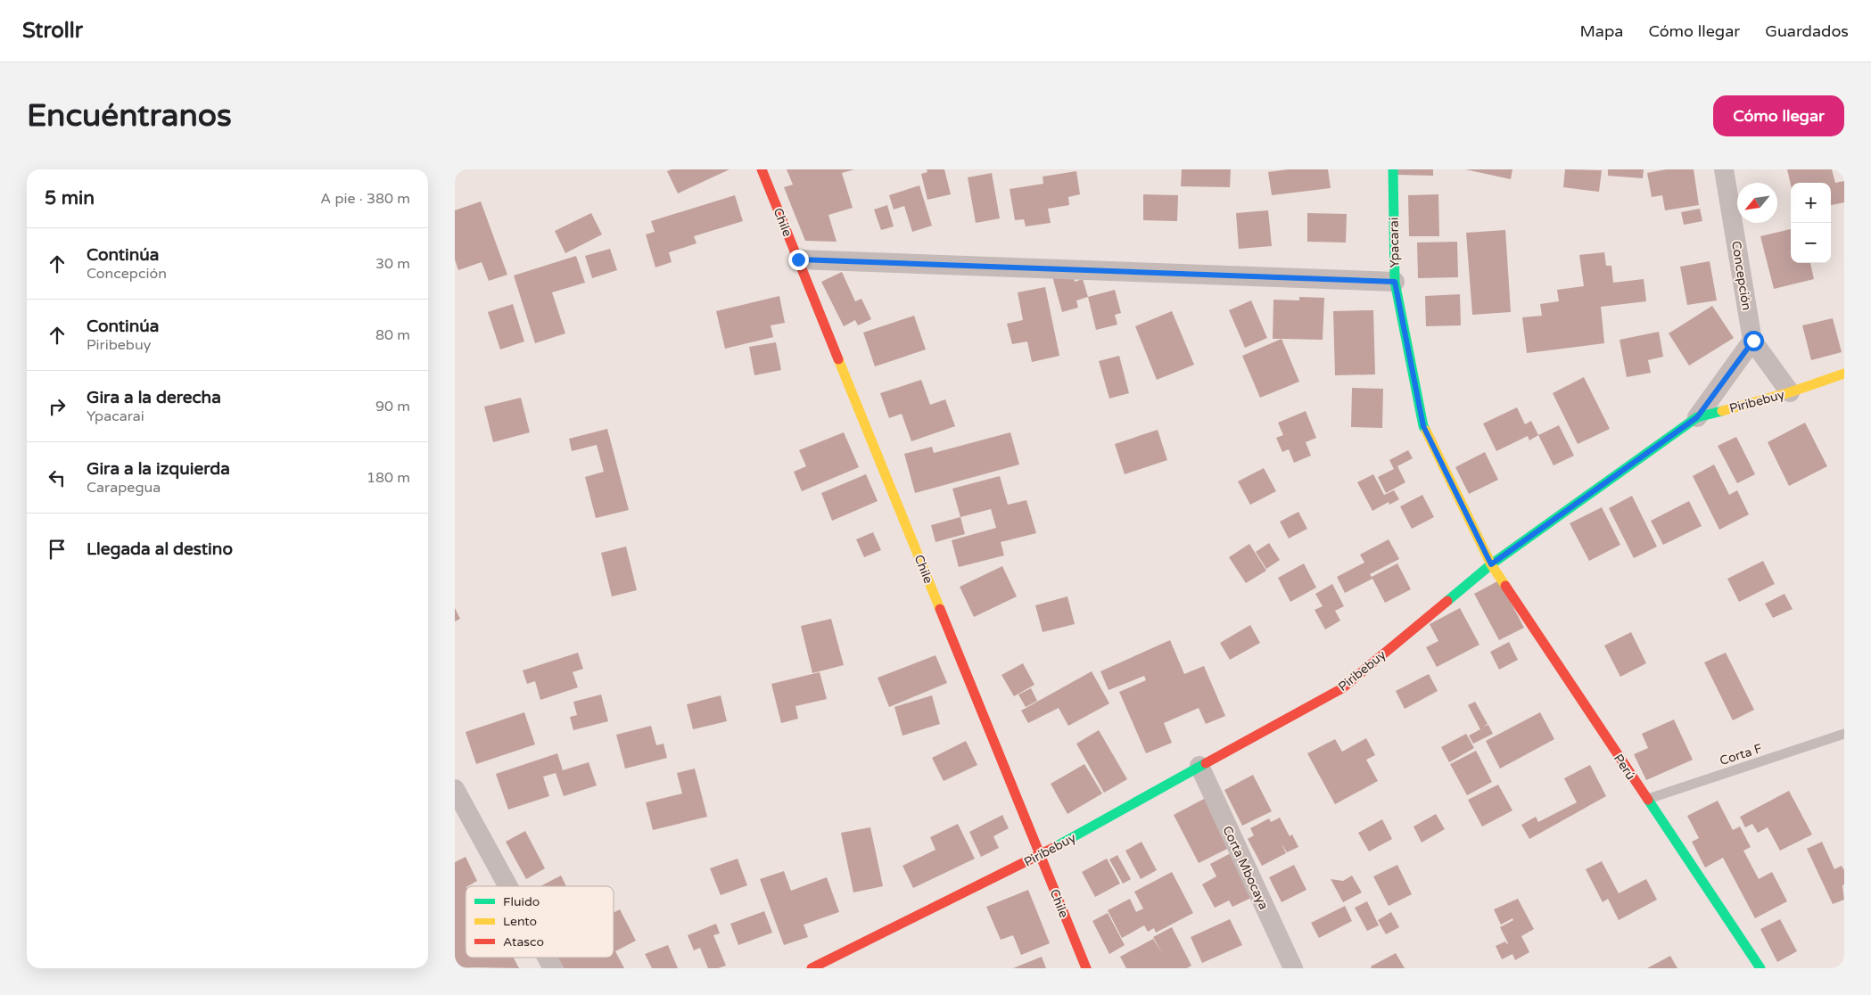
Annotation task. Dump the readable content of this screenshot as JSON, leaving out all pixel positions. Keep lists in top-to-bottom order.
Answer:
{
  "streets": {
    "street": [
      "Chile",
      "Ypacarai",
      "Concepción",
      "Piribebuy",
      "Perú",
      "Corta Mbocaya"
    ],
    "lane": ["Corta F"]
  },
  "crossings": [
    ["Chile", "Piribebuy"],
    ["Ypacarai", "Piribebuy"],
    ["Ypacarai", "Perú"],
    ["Piribebuy", "Perú"],
    ["Piribebuy", "Corta Mbocaya"],
    ["Corta F", "Perú"]
  ],
  "legend": ["Fluido", "Lento", "Atasco"],
  "north": "bottom left",
  "page": {
    "header": "Strollr",
    "nav": ["Mapa", "Cómo llegar", "Guardados"],
    "buttons": "Cómo llegar",
    "title": "Encuéntranos",
    "heading": ["5 min", "A pie · 380 m"],
    "map_buttons": ["+", "−"],
    "list": [
      ["Continúa", "Concepción", "30 m"],
      ["Continúa", "Piribebuy", "80 m"],
      ["Gira a la derecha", "Ypacarai", "90 m"],
      ["Gira a la izquierda", "Carapegua", "180 m"],
      "Llegada al destino"
    ]
  }
}
